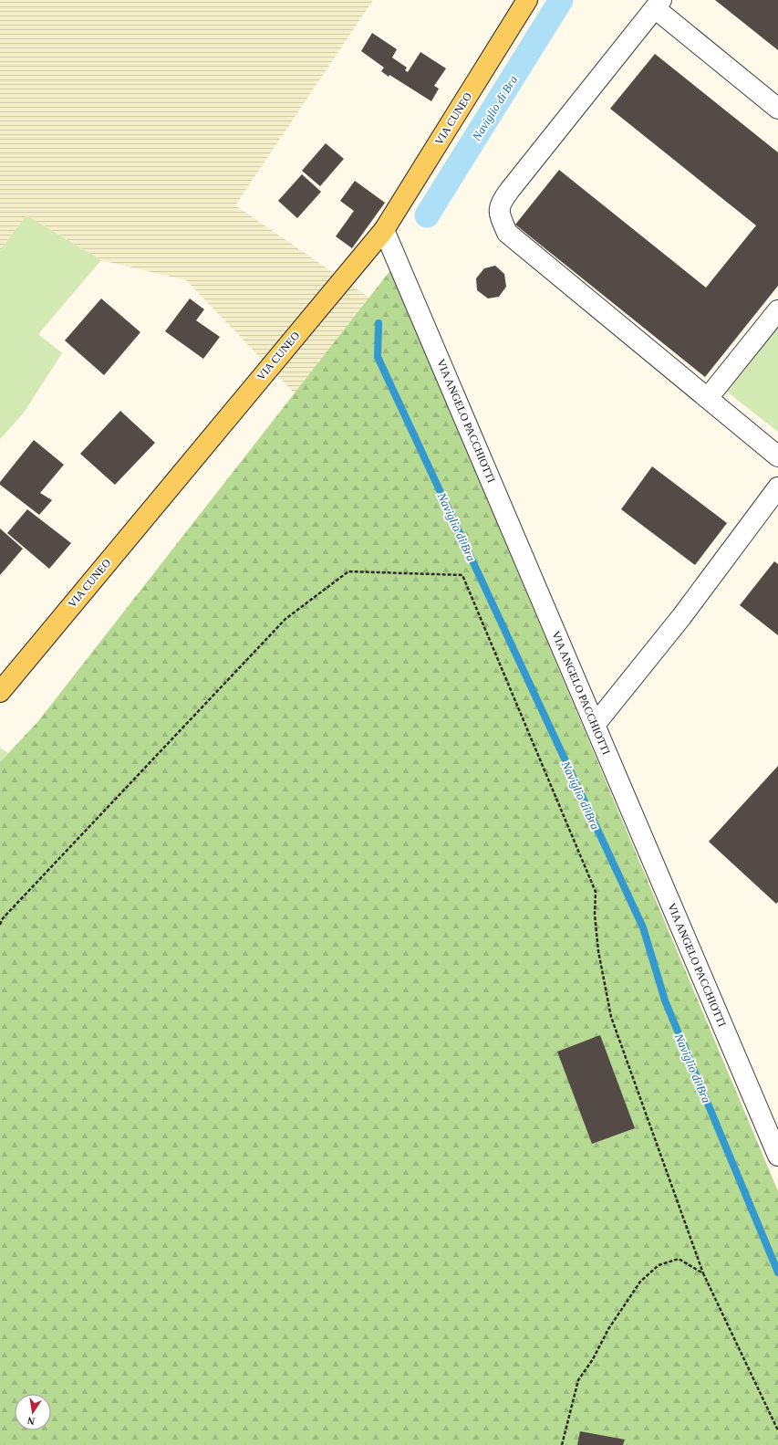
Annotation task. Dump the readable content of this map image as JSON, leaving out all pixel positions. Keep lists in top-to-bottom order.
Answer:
{
  "streets": {
    "main road": ["VIA CUNEO"],
    "street": ["VIA ANGELO PACCHIOTTI"]
  },
  "crossings": [
    ["VIA CUNEO", "VIA ANGELO PACCHIOTTI"]
  ],
  "water": ["Naviglio di Bra"],
  "north": "bottom"
}
